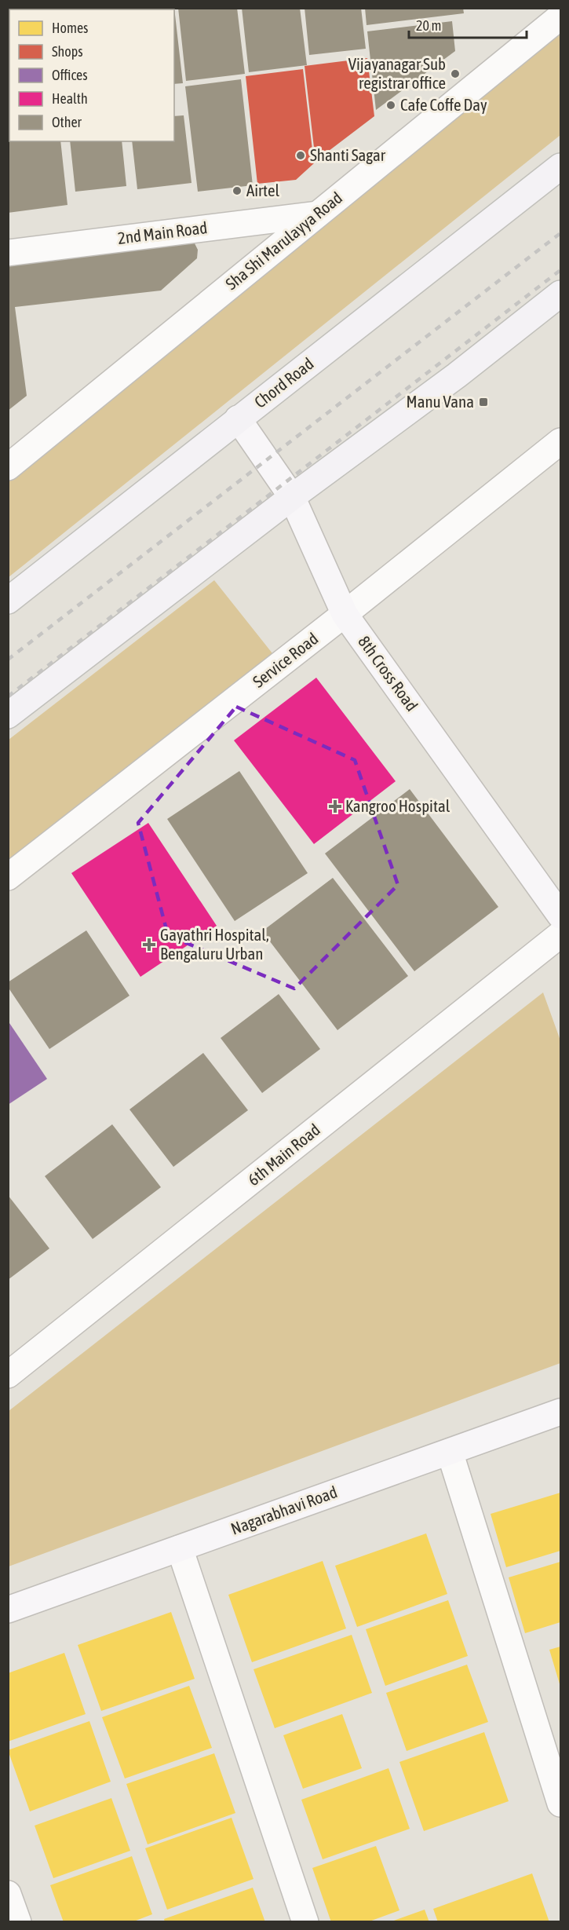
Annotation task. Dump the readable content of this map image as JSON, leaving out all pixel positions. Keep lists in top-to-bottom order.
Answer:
{
  "streets": {
    "main road": ["Chord Road", "8th Cross Road", "Nagarabhavi Road"],
    "street": [
      "2nd Main Road",
      "Sha Shi Marulayya Road",
      "Service Road",
      "6th Main Road"
    ]
  },
  "crossings": [
    ["2nd Main Road", "Sha Shi Marulayya Road"],
    ["Chord Road", "8th Cross Road"],
    ["Service Road", "8th Cross Road"]
  ],
  "places": {
    "other": [
      "Vijayanagar Sub registrar office",
      "Cafe Coffe Day",
      "Shanti Sagar",
      "Airtel"
    ],
    "transit": ["Manu Vana"],
    "health": ["Kangroo Hospital", "Gayathri Hospital, Bengaluru Urban"]
  },
  "legend": [
    "Homes",
    "Shops",
    "Offices",
    "Health",
    "Other"
  ],
  "scale_bar": "20 m"
}
